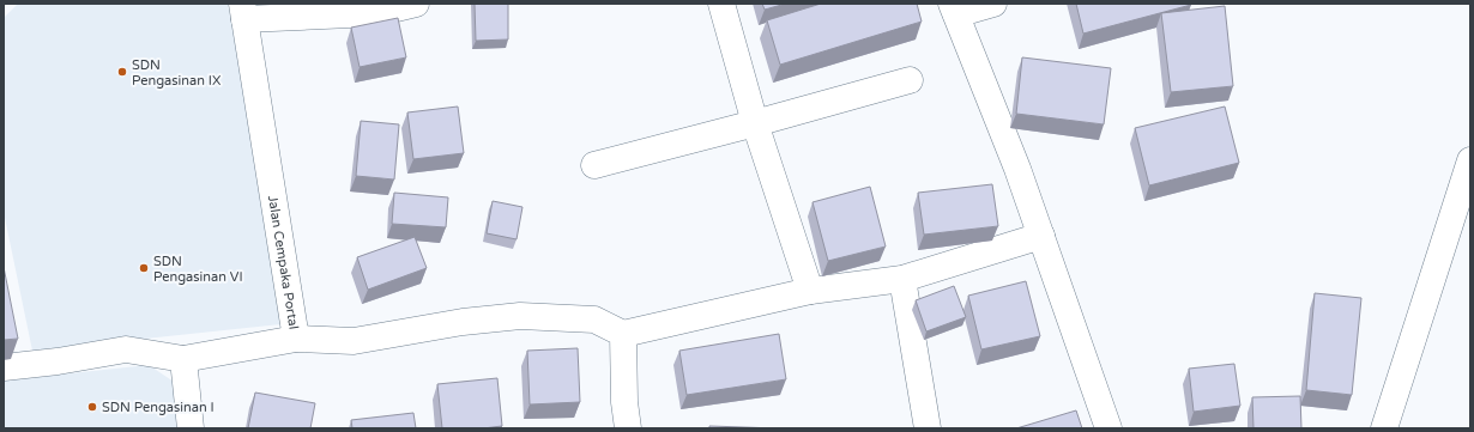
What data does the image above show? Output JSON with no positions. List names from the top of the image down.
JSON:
{
  "streets": {
    "street": ["Jalan Cempaka Portal"]
  },
  "places": ["SDN Pengasinan IX", "SDN Pengasinan VI", "SDN Pengasinan I"]
}
